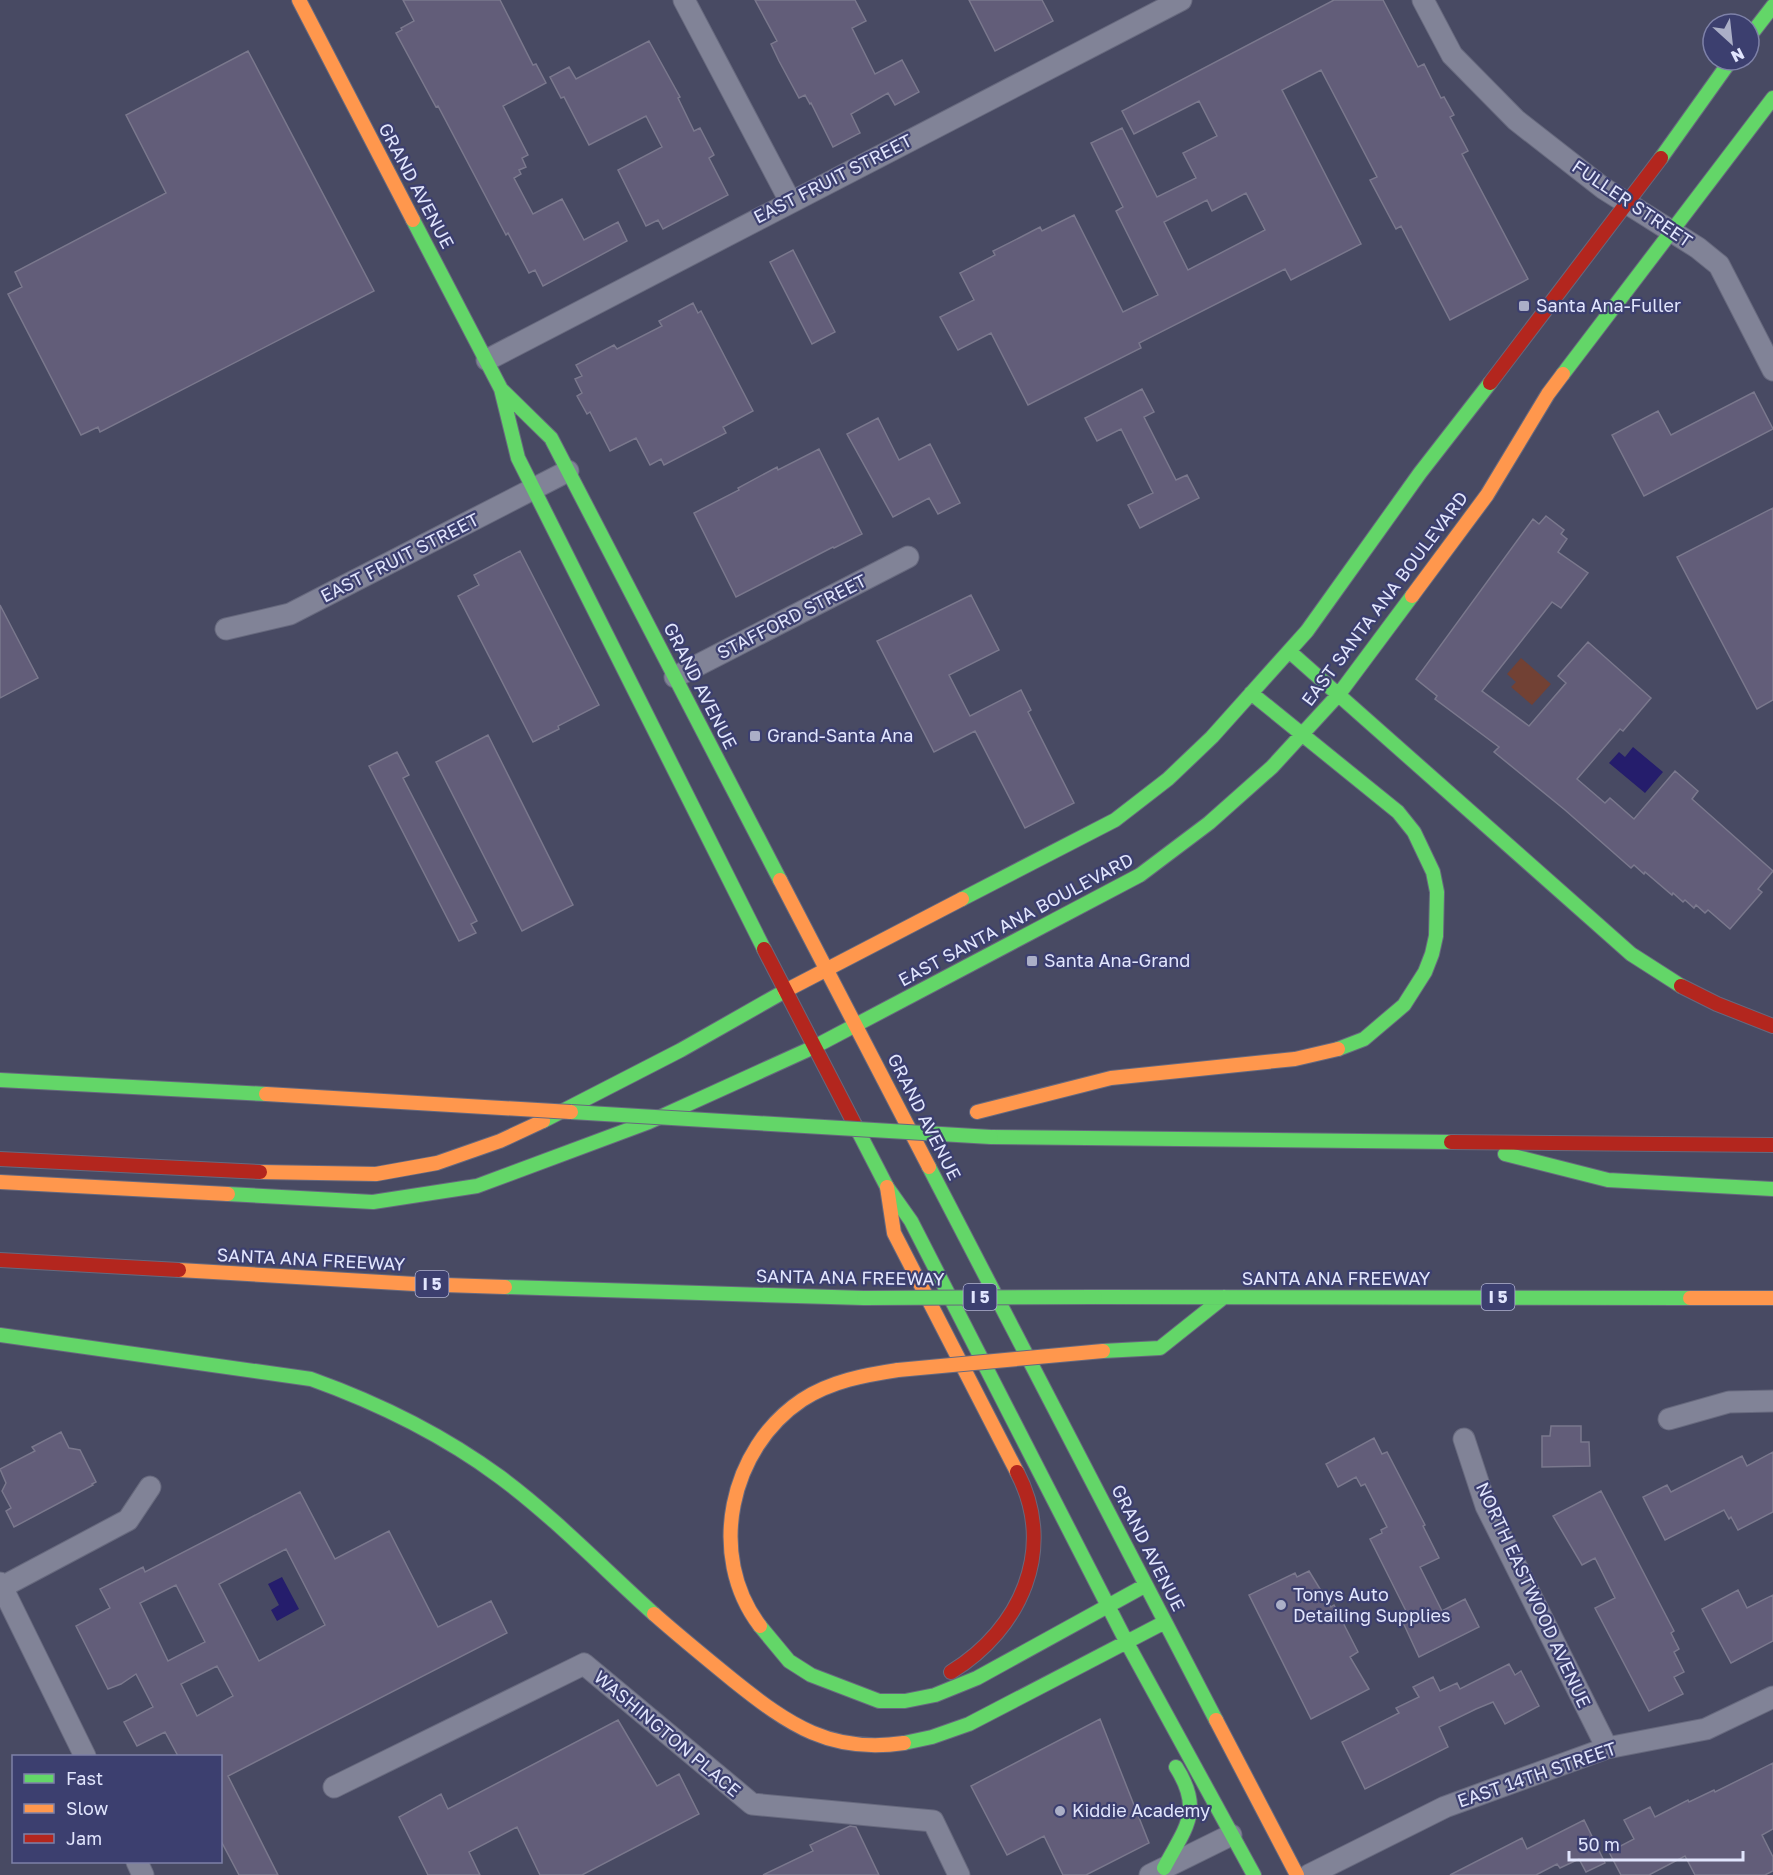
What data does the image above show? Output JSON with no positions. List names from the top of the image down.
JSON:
{
  "streets": {
    "main road": [
      "GRAND AVENUE",
      "EAST SANTA ANA BOULEVARD",
      "SANTA ANA FREEWAY",
      "I 5"
    ],
    "street": [
      "EAST FRUIT STREET",
      "FULLER STREET",
      "STAFFORD STREET",
      "NORTH EASTWOOD AVENUE",
      "WASHINGTON PLACE",
      "EAST 14TH STREET"
    ]
  },
  "crossings": [
    ["EAST FRUIT STREET", "GRAND AVENUE"],
    ["GRAND AVENUE", "EAST SANTA ANA BOULEVARD"],
    ["GRAND AVENUE", "STAFFORD STREET"],
    ["FULLER STREET", "EAST SANTA ANA BOULEVARD"],
    ["NORTH EASTWOOD AVENUE", "EAST 14TH STREET"]
  ],
  "places": {
    "transit": ["Santa Ana-Fuller", "Grand-Santa Ana", "Santa Ana-Grand"],
    "other": ["Tonys Auto Detailing Supplies", "Kiddie Academy"]
  },
  "legend": ["Fast", "Slow", "Jam"],
  "scale_bar": "50 m",
  "north": "bottom right"
}
